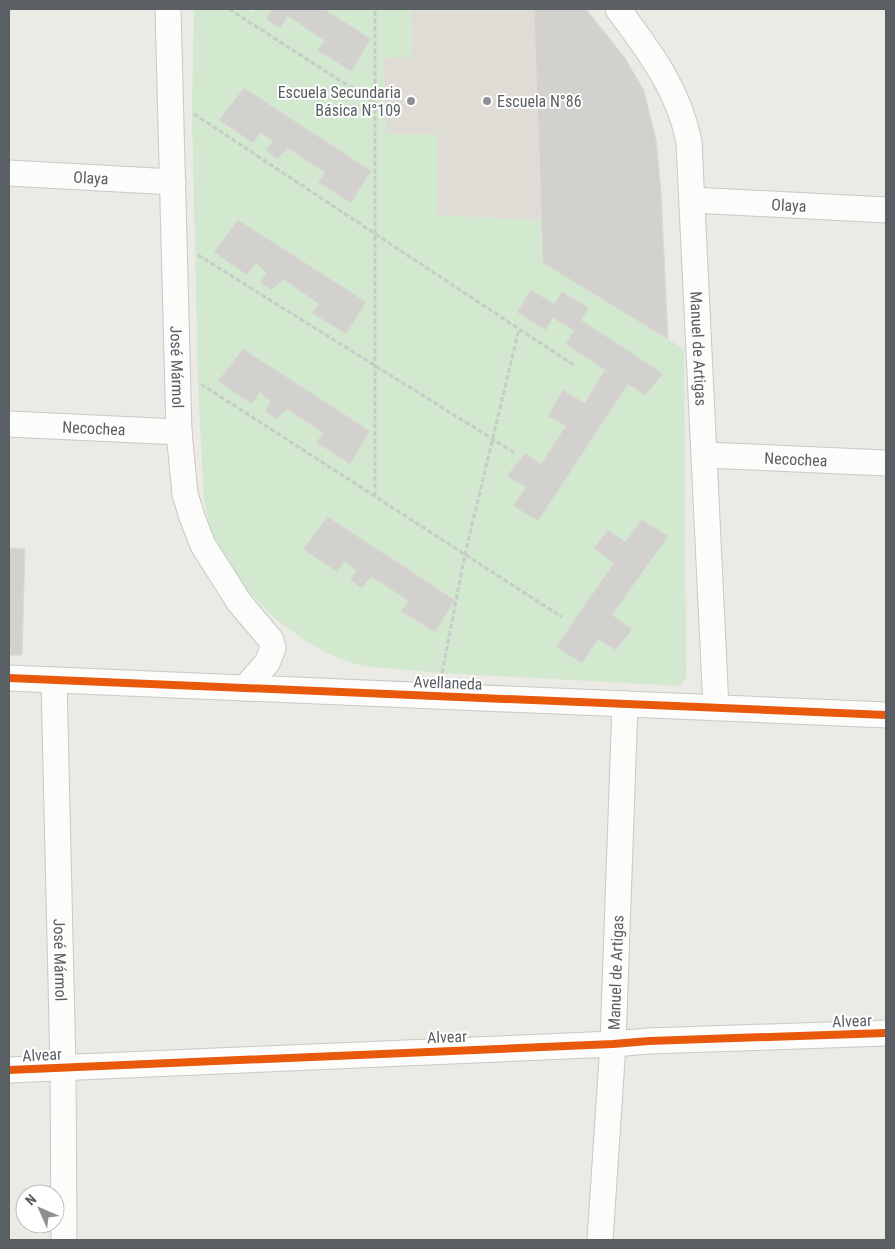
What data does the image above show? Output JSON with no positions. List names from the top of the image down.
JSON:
{
  "streets": {
    "street": [
      "Olaya",
      "Manuel de Artigas",
      "José Mármol",
      "Necochea",
      "Avellaneda",
      "Alvear"
    ]
  },
  "crossings": [
    ["Olaya", "Manuel de Artigas"],
    ["Olaya", "José Mármol"],
    ["Manuel de Artigas", "Necochea"],
    ["Manuel de Artigas", "Avellaneda"],
    ["Manuel de Artigas", "Alvear"],
    ["José Mármol", "Necochea"],
    ["José Mármol", "Avellaneda"],
    ["José Mármol", "Alvear"]
  ],
  "places": ["Escuela Secundaria Básica N°109", "Escuela N°86"],
  "north": "top left"
}
